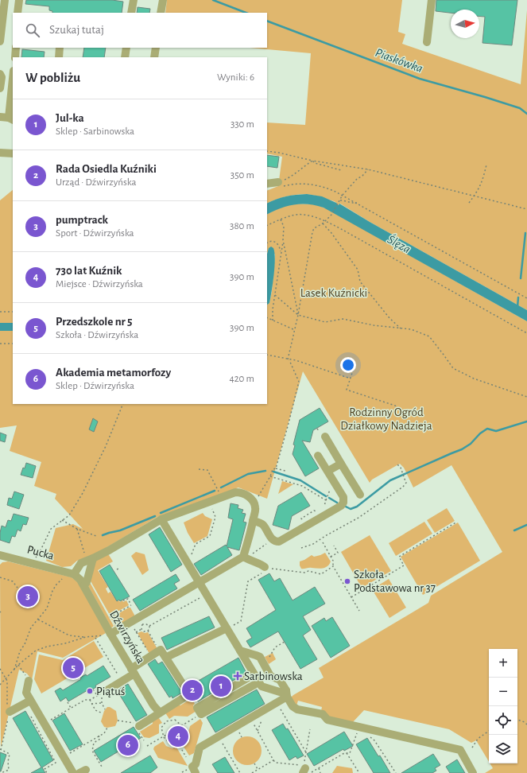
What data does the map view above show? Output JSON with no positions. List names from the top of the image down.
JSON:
{
  "streets": {
    "street": ["Pucka", "Dźwirzyńska"]
  },
  "crossings": [
    ["Pucka", "Dźwirzyńska"]
  ],
  "water": ["Piaskówka", "Ślęza"],
  "parks": ["Lasek Kuźnicki", "Rodzinny Ogród Działkowy Nadzieja"],
  "places": {
    "other": ["Szkoła Podstawowa nr 37", "Piątuś"],
    "health": ["Sarbinowska"]
  },
  "north": "right",
  "page": {
    "search": "Szukaj tutaj",
    "heading": ["W pobliżu", "Wyniki: 6"],
    "list": [
      {
        "mark": "1",
        "name": "Jul-ka",
        "note": "Sklep · Sarbinowska",
        "value": "330 m"
      },
      {
        "mark": "2",
        "name": "Rada Osiedla Kuźniki",
        "note": "Urząd · Dźwirzyńska",
        "value": "350 m"
      },
      {
        "mark": "3",
        "name": "pumptrack",
        "note": "Sport · Dźwirzyńska",
        "value": "380 m"
      },
      {
        "mark": "4",
        "name": "730 lat Kuźnik",
        "note": "Miejsce · Dźwirzyńska",
        "value": "390 m"
      },
      {
        "mark": "5",
        "name": "Przedszkole nr 5",
        "note": "Szkoła · Dźwirzyńska",
        "value": "390 m"
      },
      {
        "mark": "6",
        "name": "Akademia metamorfozy",
        "note": "Sklep · Dźwirzyńska",
        "value": "420 m"
      }
    ],
    "pins": [
      "3",
      "5",
      "1",
      "2",
      "4",
      "6"
    ],
    "map_buttons": ["+", "−"]
  }
}
